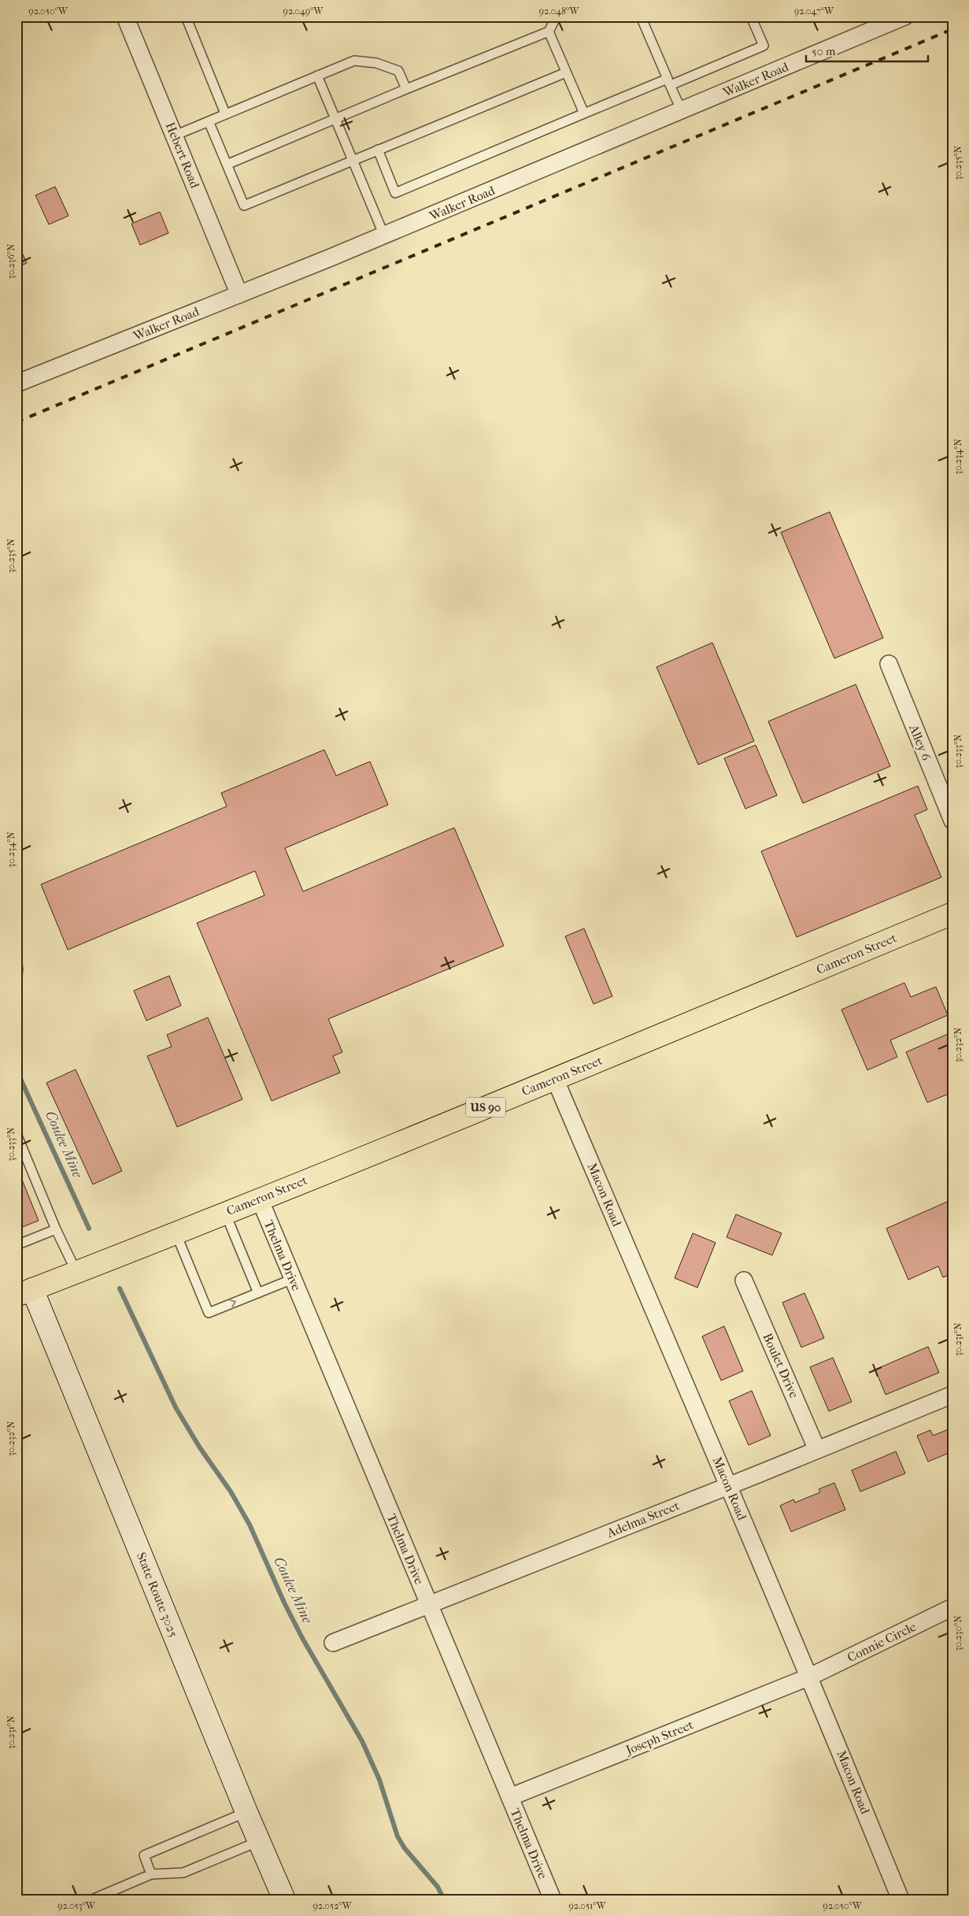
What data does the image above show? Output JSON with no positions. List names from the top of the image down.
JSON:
{
  "streets": {
    "main road": ["Cameron Street", "US 90", "State Route 3025"],
    "street": [
      "Walker Road",
      "Hebert Road",
      "Alley 6",
      "Macon Road",
      "Thelma Drive",
      "Boulet Drive",
      "Adelma Street",
      "Connie Circle",
      "Joseph Street"
    ]
  },
  "crossings": [
    ["Walker Road", "Hebert Road"],
    ["Cameron Street", "Macon Road"],
    ["Cameron Street", "Thelma Drive"],
    ["Cameron Street", "State Route 3025"],
    ["Macon Road", "Adelma Street"],
    ["Macon Road", "Connie Circle"],
    ["Macon Road", "Joseph Street"],
    ["Thelma Drive", "Adelma Street"],
    ["Thelma Drive", "Joseph Street"],
    ["Boulet Drive", "Adelma Street"],
    ["Connie Circle", "Joseph Street"]
  ],
  "water": ["Coulee Mine"],
  "scale_bar": "50 m",
  "coordinates": [
    "92.050°W",
    "92.049°W",
    "92.048°W",
    "92.047°W",
    "30.235°N",
    "30.236°N",
    "30.234°N",
    "30.233°N",
    "30.232°N",
    "30.231°N",
    "30.230°N",
    "92.053°W",
    "92.052°W",
    "92.051°W"
  ]
}
